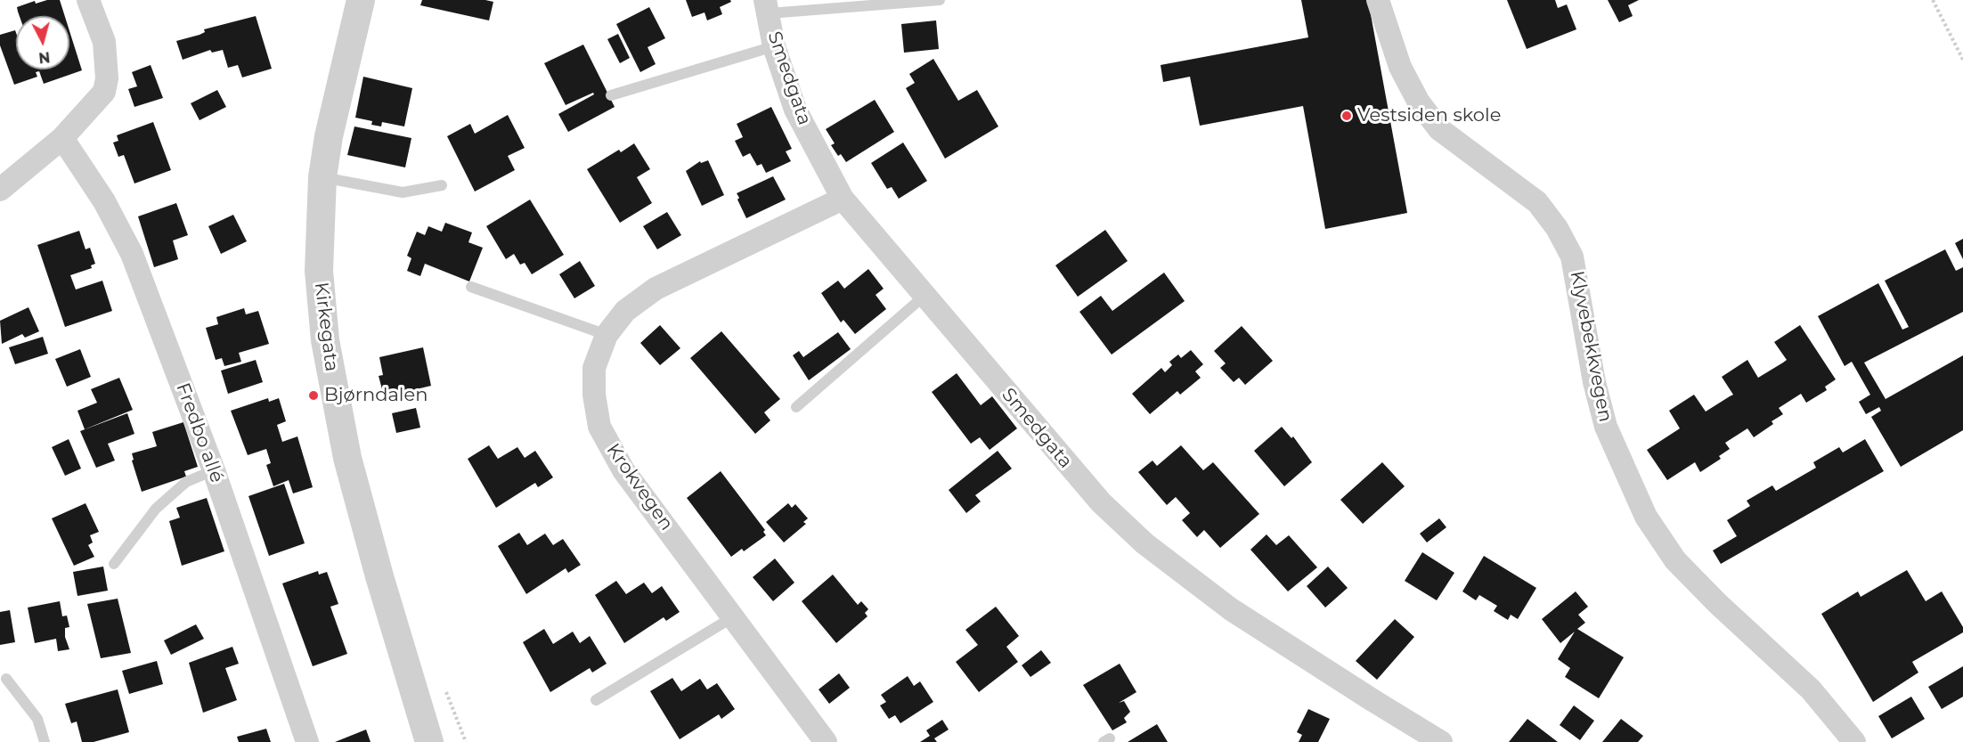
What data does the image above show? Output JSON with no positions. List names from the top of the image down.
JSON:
{
  "streets": {
    "street": [
      "Smedgata",
      "Kirkegata",
      "Klyvebekkvegen",
      "Fredbo allé",
      "Krokvegen"
    ]
  },
  "crossings": [
    ["Smedgata", "Krokvegen"]
  ],
  "places": ["Vestsiden skole", "Bjørndalen"],
  "north": "bottom"
}
